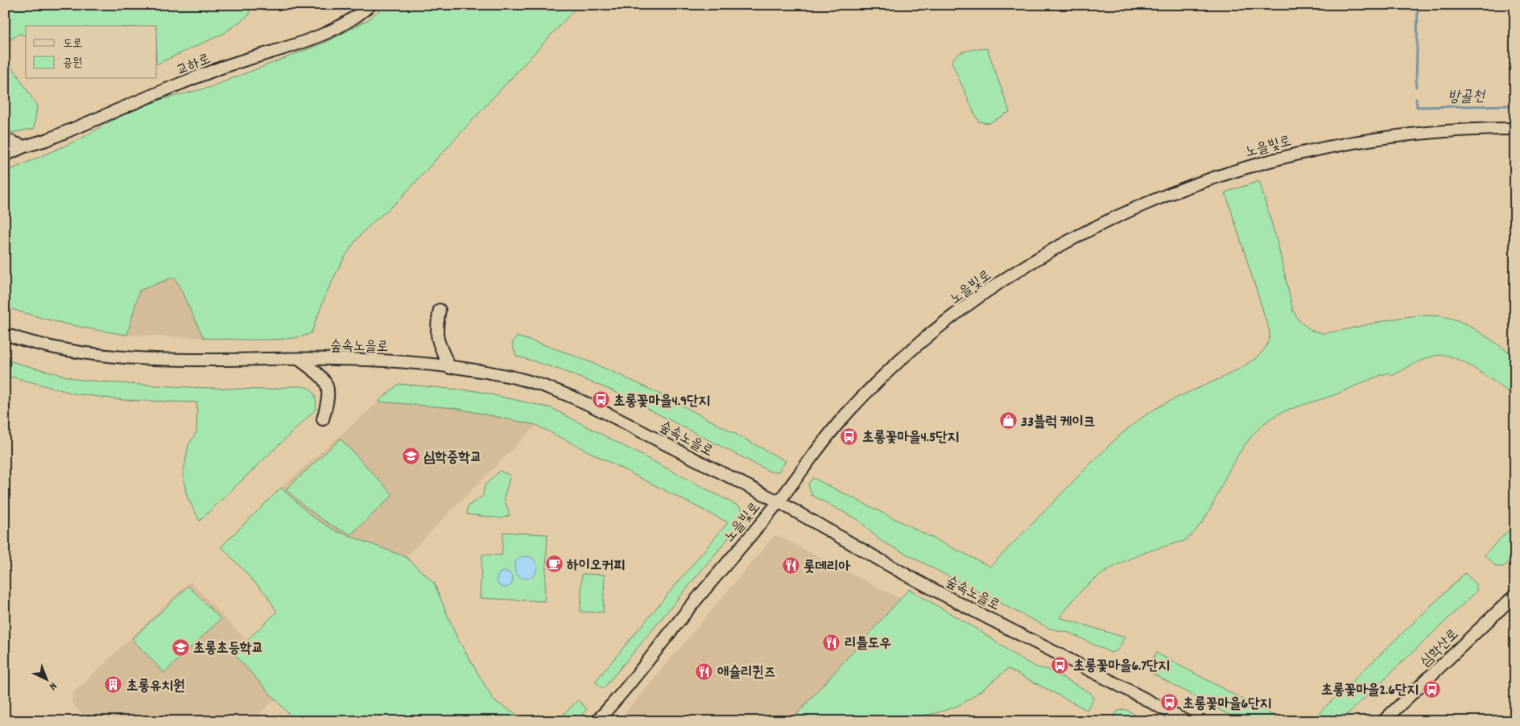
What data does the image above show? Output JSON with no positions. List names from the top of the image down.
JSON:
{
  "streets": {
    "street": [
      "교하로",
      "노을빛로",
      "숲속노을로",
      "심학산로"
    ]
  },
  "crossings": [
    ["노을빛로", "숲속노을로"]
  ],
  "water": ["방골천"],
  "places": {
    "bus stop": [
      "초롱꽃마을4.9단지",
      "초롱꽃마을4.5단지",
      "초롱꽃마을6.7단지",
      "초롱꽃마을2.6단지",
      "초롱꽃마을6단지"
    ],
    "shop": ["33블럭 케이크"],
    "school or university": ["심학중학교", "초롱초등학교"],
    "cafe": ["하이오커피"],
    "restaurant": ["롯데리아", "리틀도우", "애슐리퀸즈"],
    "building": ["초롱유치원"]
  },
  "legend": ["도로", "공원"],
  "north": "bottom right"
}
